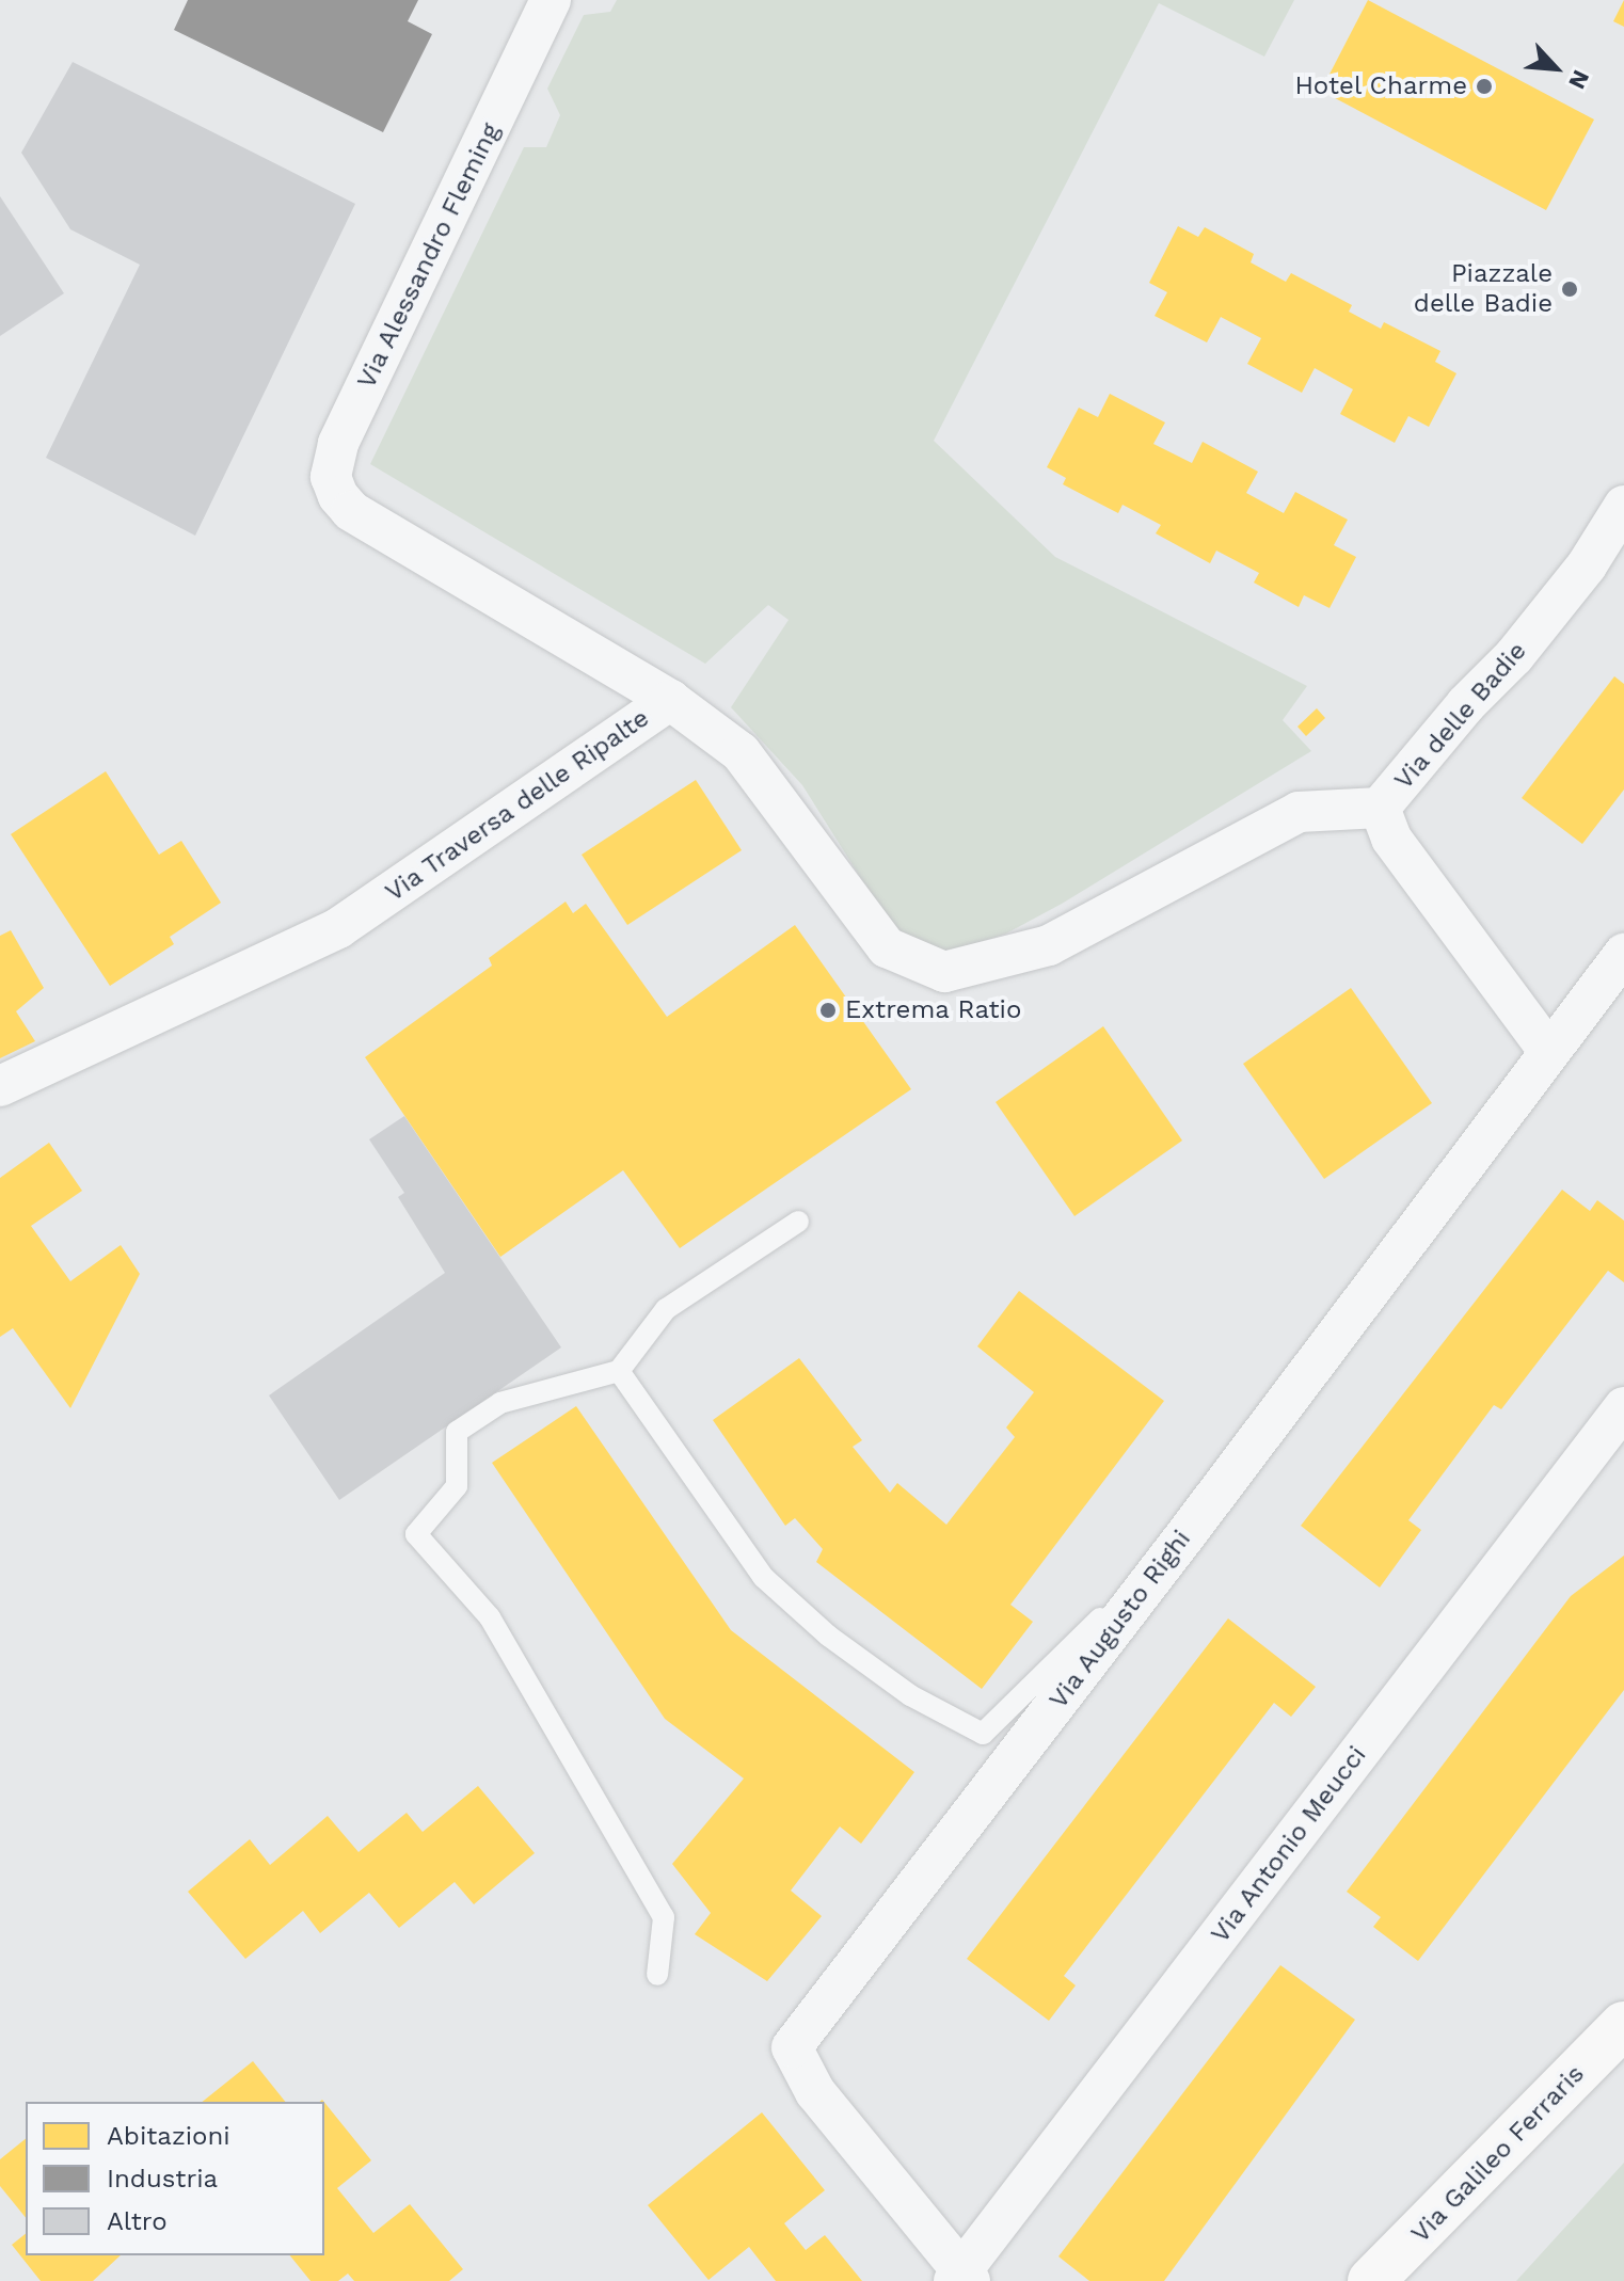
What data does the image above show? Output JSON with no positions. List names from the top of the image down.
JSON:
{
  "streets": {
    "street": [
      "Via Alessandro Fleming",
      "Via delle Badie",
      "Via Traversa delle Ripalte",
      "Via Augusto Righi",
      "Via Antonio Meucci",
      "Via Galileo Ferraris"
    ]
  },
  "crossings": [
    ["Via Alessandro Fleming", "Via Traversa delle Ripalte"],
    ["Via delle Badie", "Via Traversa delle Ripalte"],
    ["Via delle Badie", "Via Augusto Righi"],
    ["Via Augusto Righi", "Via Antonio Meucci"]
  ],
  "places": ["Hotel Charme", "Piazzale delle Badie", "Extrema Ratio"],
  "legend": ["Abitazioni", "Industria", "Altro"],
  "north": "bottom right"
}
